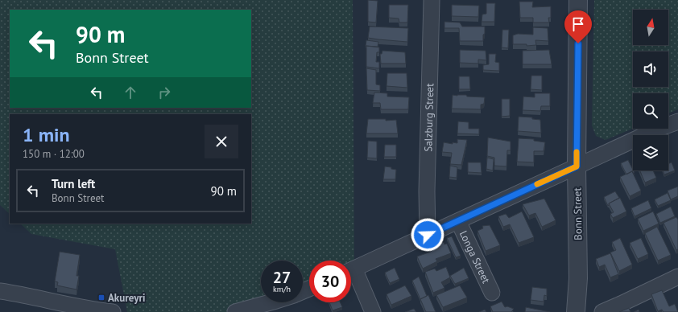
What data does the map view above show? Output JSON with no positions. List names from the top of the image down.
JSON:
{
  "streets": {
    "street": ["Salzburg Street", "Bonn Street", "Longa Street"]
  },
  "places": {
    "transit": ["Akureyri"]
  },
  "north": "top",
  "page": {
    "turn": ["90 m", "Bonn Street"],
    "heading": ["1 min", "150 m · 12:00"],
    "list": [
      {
        "name": "Turn left",
        "note": "Bonn Street",
        "value": "90 m"
      }
    ],
    "speed": "27 km/h",
    "limit": "30"
  }
}
